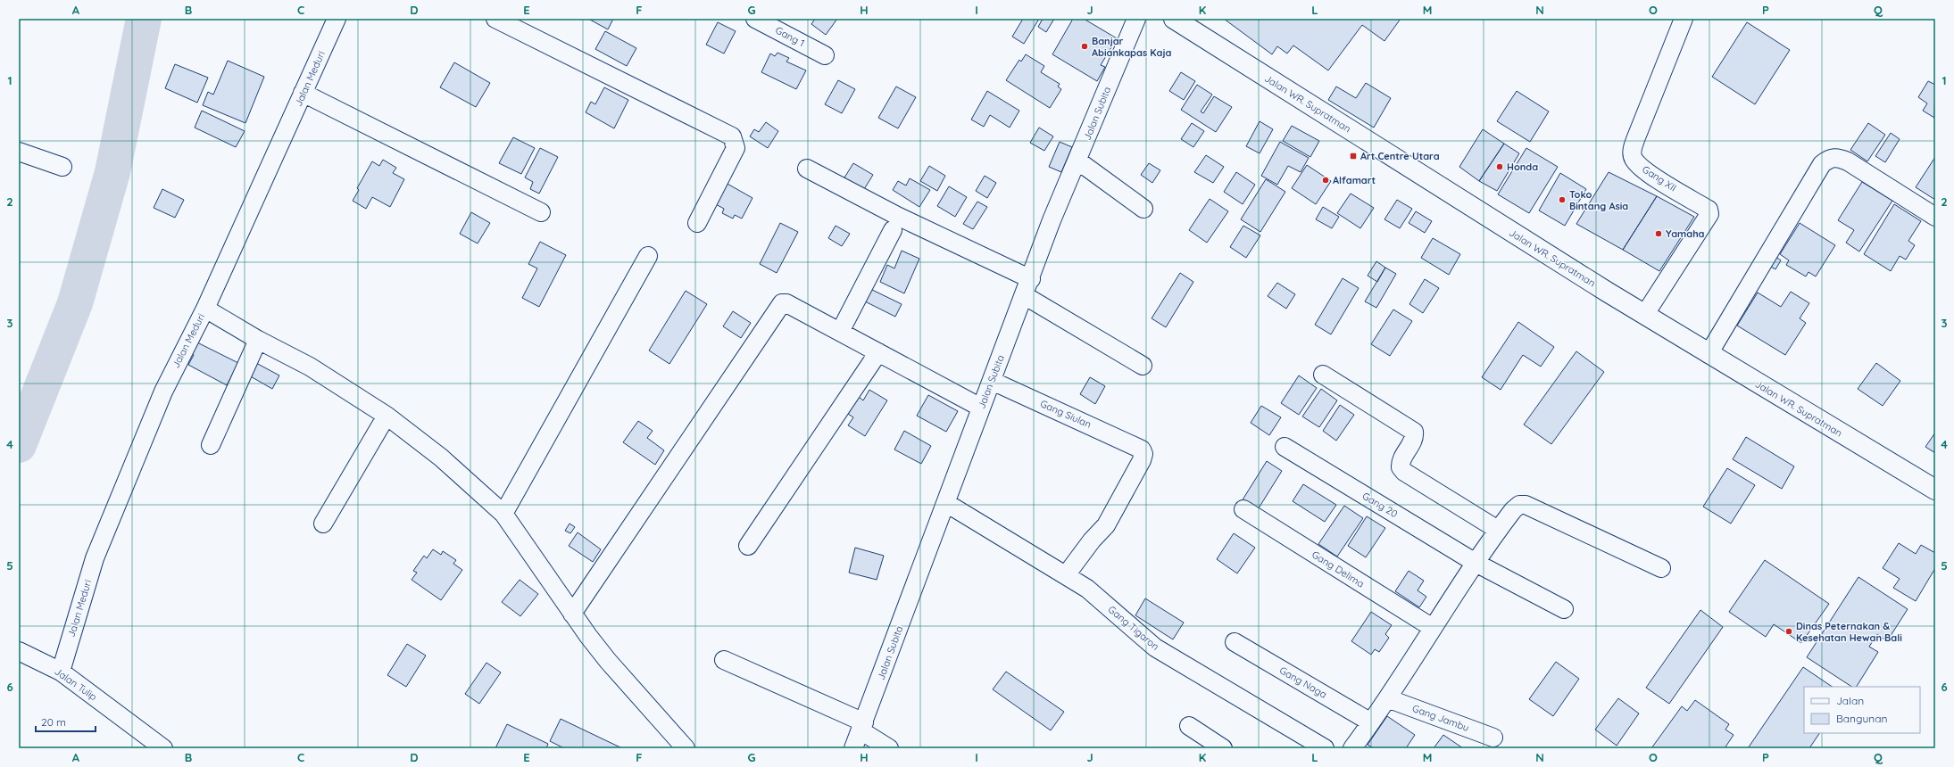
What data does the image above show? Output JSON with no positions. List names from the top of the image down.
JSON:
{
  "streets": {
    "main road": ["Jalan WR. Supratman"],
    "street": [
      "Gang 1",
      "Jalan Meduri",
      "Jalan Subita",
      "Gang XII",
      "Gang Siulan",
      "Gang 20",
      "Gang Delima",
      "Gang Tigaron",
      "Gang Naga",
      "Jalan Tulip",
      "Gang Jambu"
    ]
  },
  "crossings": [
    ["Jalan Meduri", "Jalan Tulip"],
    ["Jalan WR. Supratman", "Gang XII"],
    ["Jalan Subita", "Gang Siulan"],
    ["Jalan Subita", "Gang Tigaron"],
    ["Gang Siulan", "Gang Tigaron"]
  ],
  "places": {
    "other": [
      "Banjar Abiankapas Kaja",
      "Honda",
      "Alfamart",
      "Toko Bintang Asia",
      "Yamaha",
      "Dinas Peternakan & Kesehatan Hewan Bali"
    ],
    "transit": ["Art Centre Utara"]
  },
  "legend": ["Jalan", "Bangunan"],
  "scale_bar": "20 m",
  "grid": {
    "columns": [
      "A",
      "B",
      "C",
      "D",
      "E",
      "F",
      "G",
      "H",
      "I",
      "J",
      "K",
      "L",
      "M",
      "N",
      "O",
      "P",
      "Q"
    ],
    "rows": [
      "1",
      "2",
      "3",
      "4",
      "5",
      "6"
    ]
  }
}
